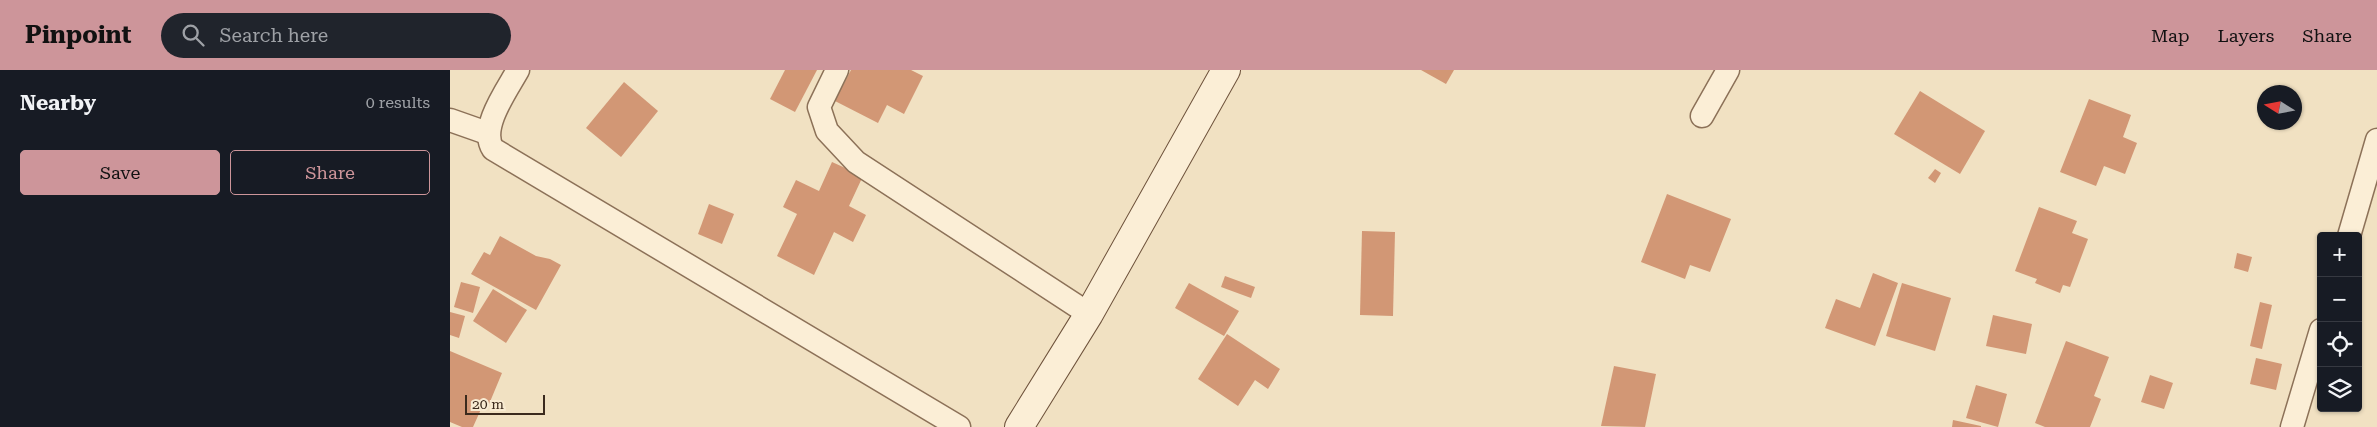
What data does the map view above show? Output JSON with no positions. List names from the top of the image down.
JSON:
{
  "scale_bar": "20 m",
  "north": "left",
  "page": {
    "header": "Pinpoint",
    "search": "Search here",
    "nav": ["Map", "Layers", "Share"],
    "heading": ["Nearby", "0 results"],
    "buttons": ["Save", "Share"],
    "map_buttons": ["+", "−"],
    "scale": "20 m"
  }
}
